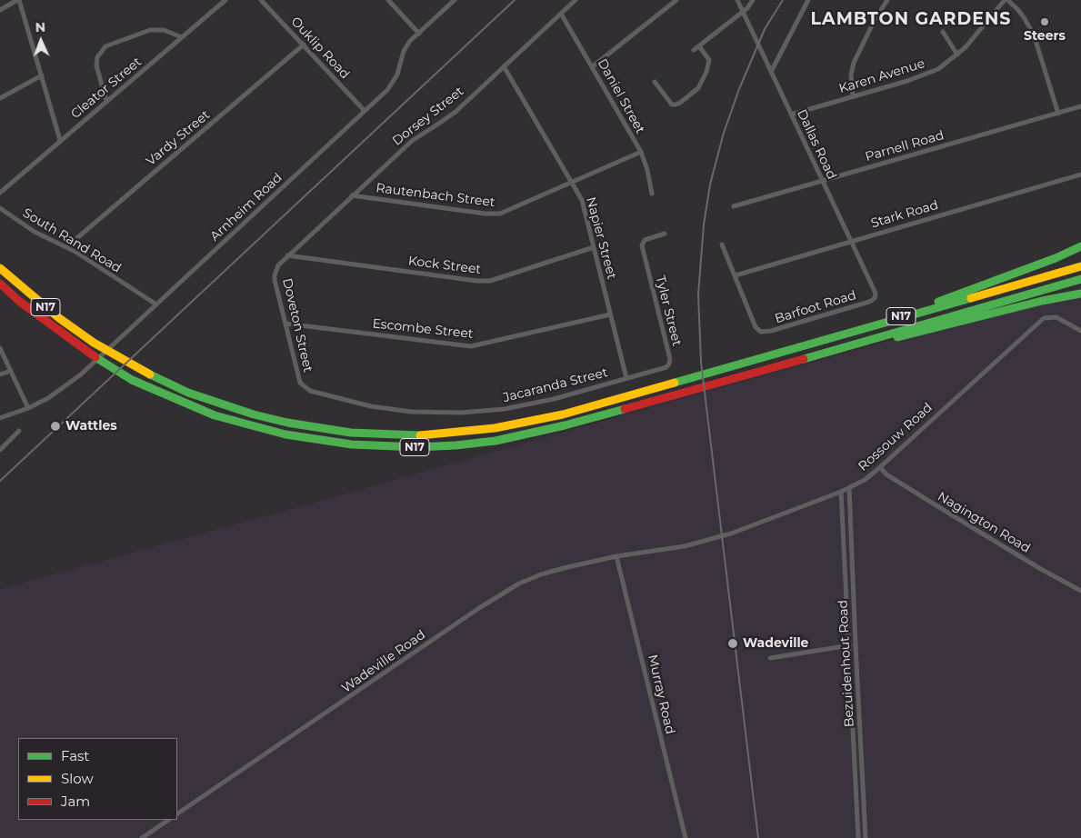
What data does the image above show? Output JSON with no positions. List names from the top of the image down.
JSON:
{
  "streets": {
    "highway": ["N17"],
    "street": [
      "Ouklip Road",
      "Karen Avenue",
      "Cleator Street",
      "Daniel Street",
      "Dorsey Street",
      "Vardy Street",
      "Dallas Road",
      "Parnell Road",
      "Rautenbach Street",
      "Arnheim Road",
      "Stark Road",
      "Napier Street",
      "South Rand Road",
      "Kock Street",
      "Barfoot Road",
      "Tyler Street",
      "Doveton Street",
      "Escombe Street",
      "Jacaranda Street",
      "Rossouw Road",
      "Nagington Road",
      "Wadeville Road",
      "Bezuidenhout Road",
      "Murray Road"
    ]
  },
  "crossings": [
    ["Ouklip Road", "Vardy Street"],
    ["Ouklip Road", "Arnheim Road"],
    ["Karen Avenue", "Dallas Road"],
    ["Daniel Street", "Dorsey Street"],
    ["Daniel Street", "Rautenbach Street"],
    ["Dorsey Street", "Rautenbach Street"],
    ["Dorsey Street", "Napier Street"],
    ["Dorsey Street", "Kock Street"],
    ["Dorsey Street", "Doveton Street"],
    ["Vardy Street", "South Rand Road"],
    ["Dallas Road", "Parnell Road"],
    ["Dallas Road", "Stark Road"],
    ["Dallas Road", "Barfoot Road"],
    ["Rautenbach Street", "Napier Street"],
    ["Arnheim Road", "South Rand Road"],
    ["Stark Road", "Barfoot Road"],
    ["Napier Street", "Kock Street"],
    ["Napier Street", "Tyler Street"],
    ["Napier Street", "Escombe Street"],
    ["Napier Street", "Jacaranda Street"],
    ["Tyler Street", "Jacaranda Street"],
    ["Doveton Street", "Escombe Street"],
    ["Doveton Street", "Jacaranda Street"],
    ["Rossouw Road", "Nagington Road"],
    ["Rossouw Road", "Wadeville Road"],
    ["Rossouw Road", "Bezuidenhout Road"],
    ["Rossouw Road", "Murray Road"],
    ["Wadeville Road", "Murray Road"]
  ],
  "districts": ["LAMBTON GARDENS"],
  "places": ["Steers", "Wattles", "Wadeville"],
  "legend": ["Fast", "Slow", "Jam"],
  "north": "top"
}
